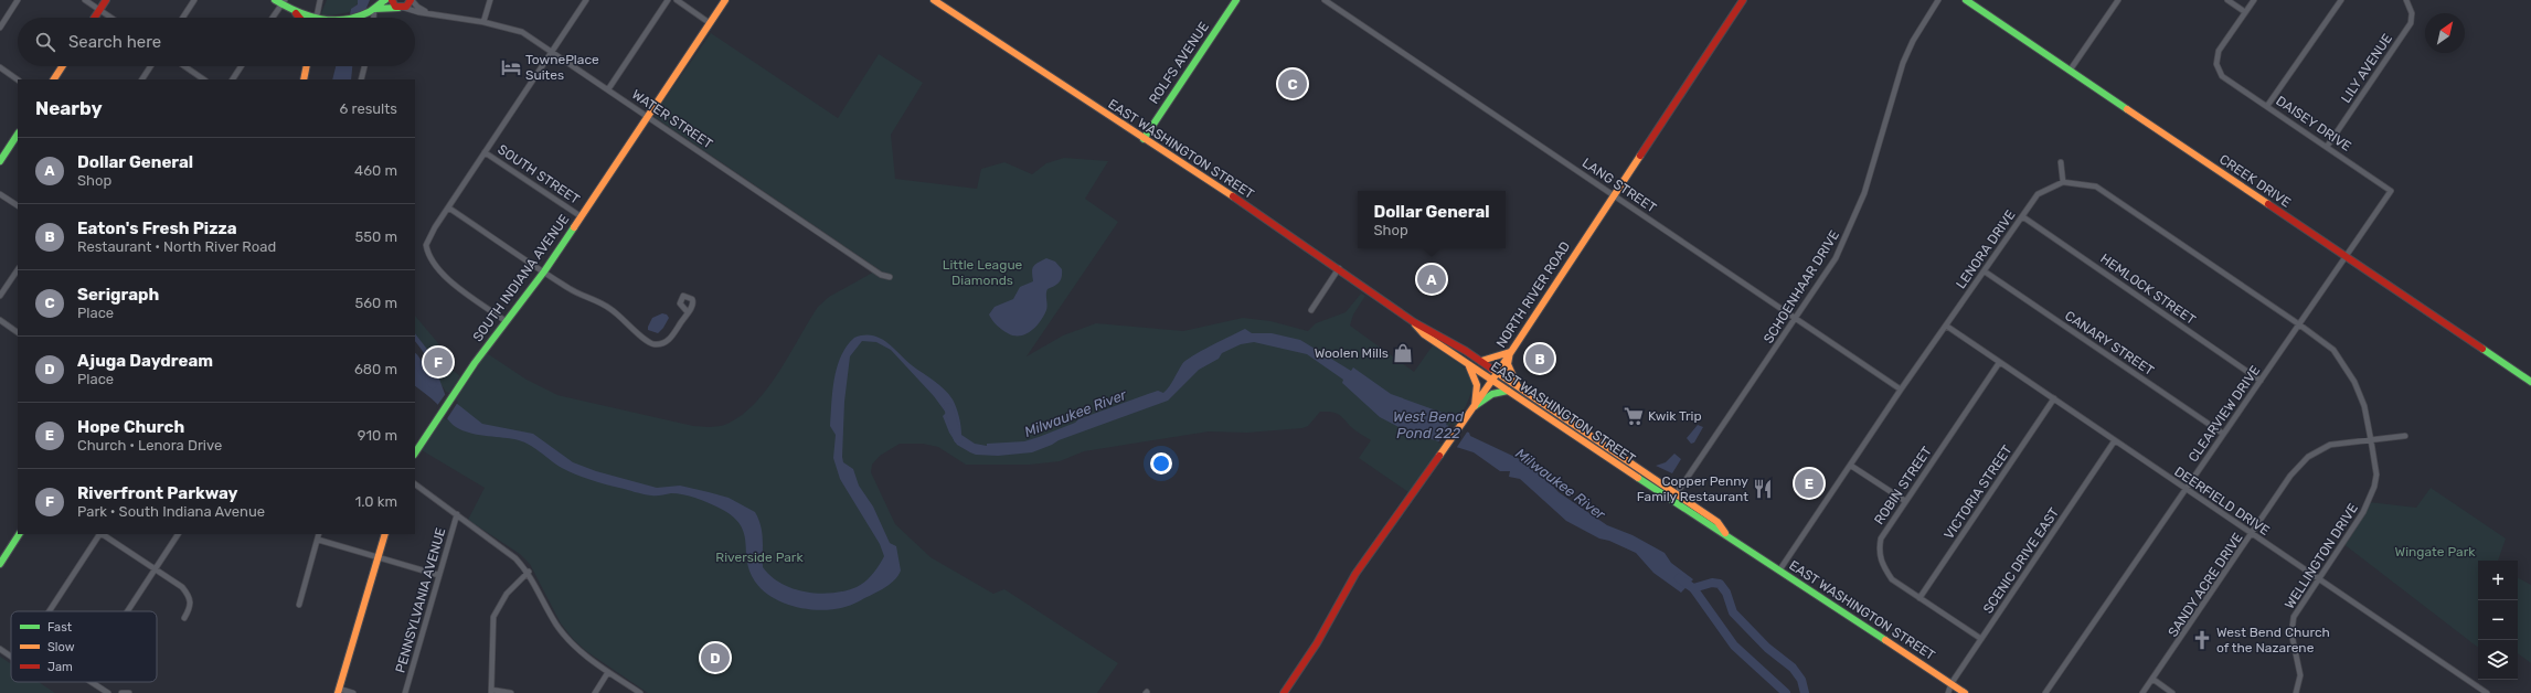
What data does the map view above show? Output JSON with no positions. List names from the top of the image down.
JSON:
{
  "streets": {
    "street": [
      "ROLFS AVENUE",
      "LILY AVENUE",
      "WATER STREET",
      "DAISEY DRIVE",
      "EAST WASHINGTON STREET",
      "SOUTH STREET",
      "CREEK DRIVE",
      "LANG STREET",
      "LENORA DRIVE",
      "SOUTH INDIANA AVENUE",
      "SCHOENHAAR DRIVE",
      "HEMLOCK STREET",
      "NORTH RIVER ROAD",
      "CANARY STREET",
      "CLEARVIEW DRIVE",
      "ROBIN STREET",
      "VICTORIA STREET",
      "DEERFIELD DRIVE",
      "WELLINGTON DRIVE",
      "SCENIC DRIVE EAST",
      "SANDY ACRE DRIVE",
      "PENNSYLVANIA AVENUE"
    ]
  },
  "crossings": [
    ["ROLFS AVENUE", "EAST WASHINGTON STREET"],
    ["LILY AVENUE", "DAISEY DRIVE"],
    ["WATER STREET", "SOUTH INDIANA AVENUE"],
    ["DAISEY DRIVE", "CLEARVIEW DRIVE"],
    ["EAST WASHINGTON STREET", "LENORA DRIVE"],
    ["EAST WASHINGTON STREET", "SCHOENHAAR DRIVE"],
    ["EAST WASHINGTON STREET", "NORTH RIVER ROAD"],
    ["EAST WASHINGTON STREET", "SCENIC DRIVE EAST"],
    ["SOUTH STREET", "SOUTH INDIANA AVENUE"],
    ["CREEK DRIVE", "CLEARVIEW DRIVE"],
    ["LANG STREET", "LENORA DRIVE"],
    ["LANG STREET", "SCHOENHAAR DRIVE"],
    ["LANG STREET", "NORTH RIVER ROAD"],
    ["LENORA DRIVE", "HEMLOCK STREET"],
    ["LENORA DRIVE", "CANARY STREET"],
    ["LENORA DRIVE", "DEERFIELD DRIVE"],
    ["HEMLOCK STREET", "CLEARVIEW DRIVE"],
    ["CANARY STREET", "CLEARVIEW DRIVE"],
    ["CLEARVIEW DRIVE", "DEERFIELD DRIVE"],
    ["CLEARVIEW DRIVE", "WELLINGTON DRIVE"],
    ["ROBIN STREET", "VICTORIA STREET"],
    ["ROBIN STREET", "DEERFIELD DRIVE"],
    ["ROBIN STREET", "SCENIC DRIVE EAST"],
    ["VICTORIA STREET", "DEERFIELD DRIVE"],
    ["DEERFIELD DRIVE", "WELLINGTON DRIVE"],
    ["DEERFIELD DRIVE", "SCENIC DRIVE EAST"],
    ["DEERFIELD DRIVE", "SANDY ACRE DRIVE"],
    ["WELLINGTON DRIVE", "SANDY ACRE DRIVE"]
  ],
  "water": ["Milwaukee River", "West Bend Pond 222"],
  "parks": ["Little League Diamonds", "Wingate Park", "Riverside Park"],
  "places": {
    "hotel": ["TownePlace Suites"],
    "shop": ["Woolen Mills"],
    "supermarket": ["Kwik Trip"],
    "restaurant": ["Copper Penny Family Restaurant"],
    "church": ["West Bend Church of the Nazarene"]
  },
  "legend": ["Fast", "Slow", "Jam"],
  "north": "top right",
  "page": {
    "search": "Search here",
    "pins": [
      "C",
      "A",
      "B",
      "F",
      "E",
      "D"
    ],
    "heading": ["Nearby", "6 results"],
    "list": [
      {
        "mark": "A",
        "name": "Dollar General",
        "note": "Shop",
        "value": "460 m"
      },
      {
        "mark": "B",
        "name": "Eaton's Fresh Pizza",
        "note": "Restaurant · North River Road",
        "value": "550 m"
      },
      {
        "mark": "C",
        "name": "Serigraph",
        "note": "Place",
        "value": "560 m"
      },
      {
        "mark": "D",
        "name": "Ajuga Daydream",
        "note": "Place",
        "value": "680 m"
      },
      {
        "mark": "E",
        "name": "Hope Church",
        "note": "Church · Lenora Drive",
        "value": "910 m"
      },
      {
        "mark": "F",
        "name": "Riverfront Parkway",
        "note": "Park · South Indiana Avenue",
        "value": "1.0 km"
      }
    ],
    "popup": ["Dollar General", "Shop"],
    "map_buttons": ["+", "−"]
  }
}
